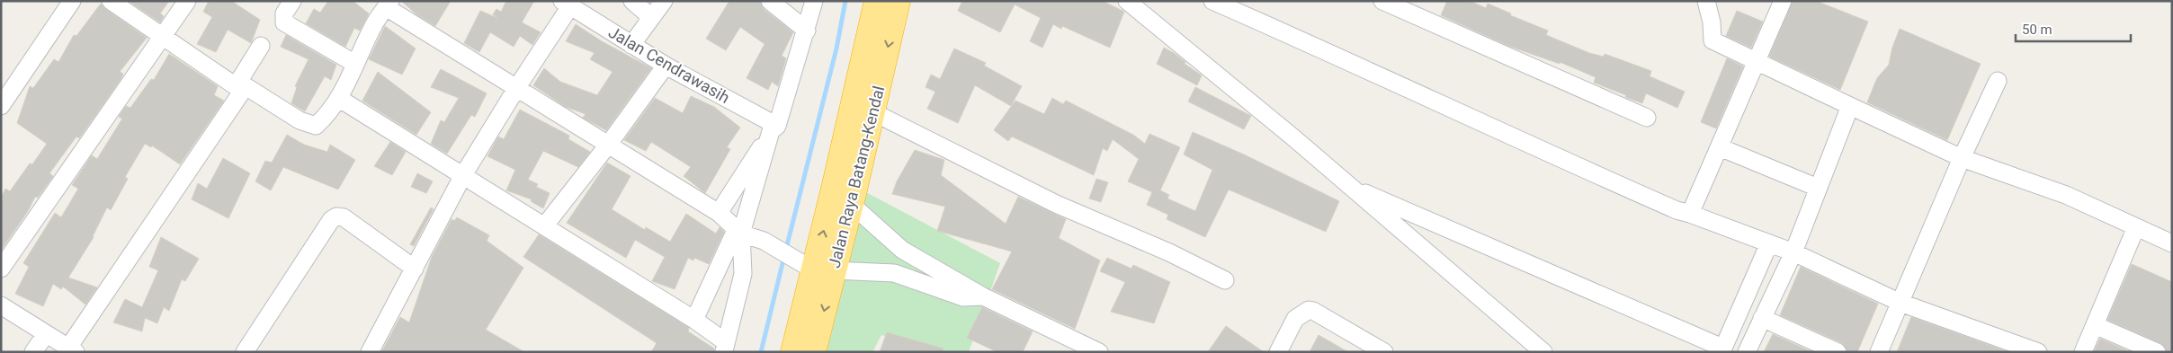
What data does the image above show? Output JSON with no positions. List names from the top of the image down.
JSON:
{
  "streets": {
    "highway": ["Jalan Raya Batang-Kendal"],
    "street": ["Jalan Cendrawasih"]
  },
  "scale_bar": "50 m"
}
